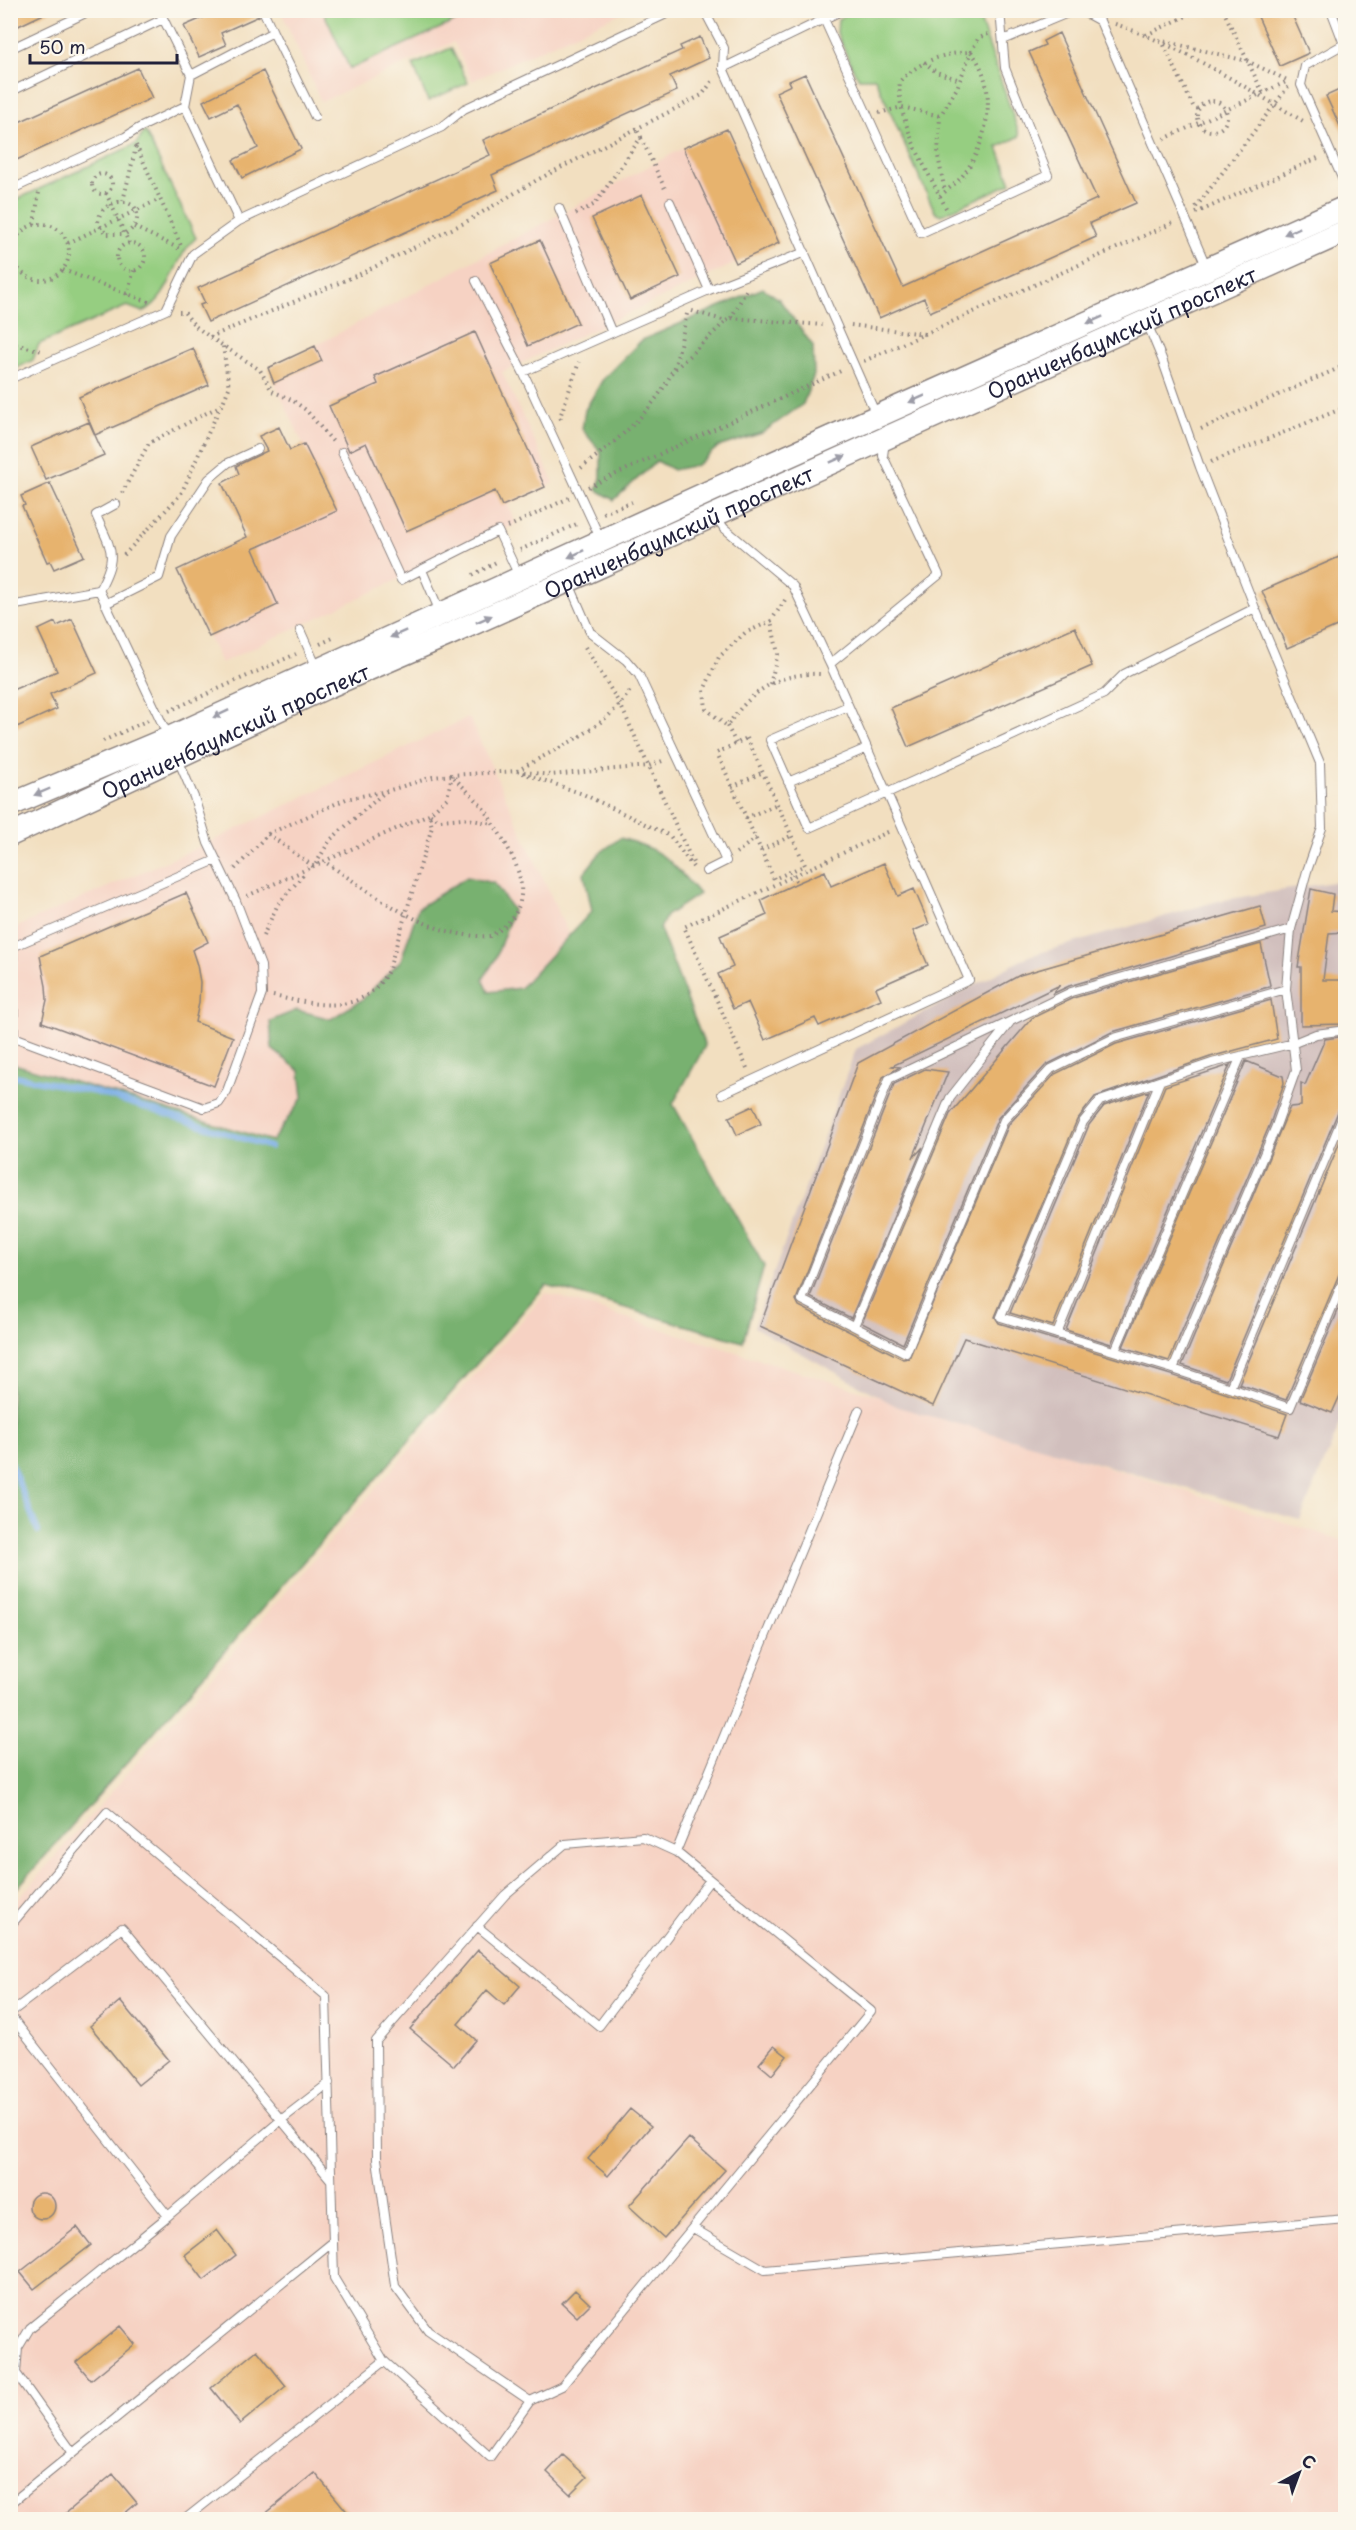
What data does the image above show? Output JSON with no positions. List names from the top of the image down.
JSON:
{
  "streets": {
    "main road": ["Ораниенбаумский проспект"]
  },
  "scale_bar": "50 m",
  "north": "top right"
}
